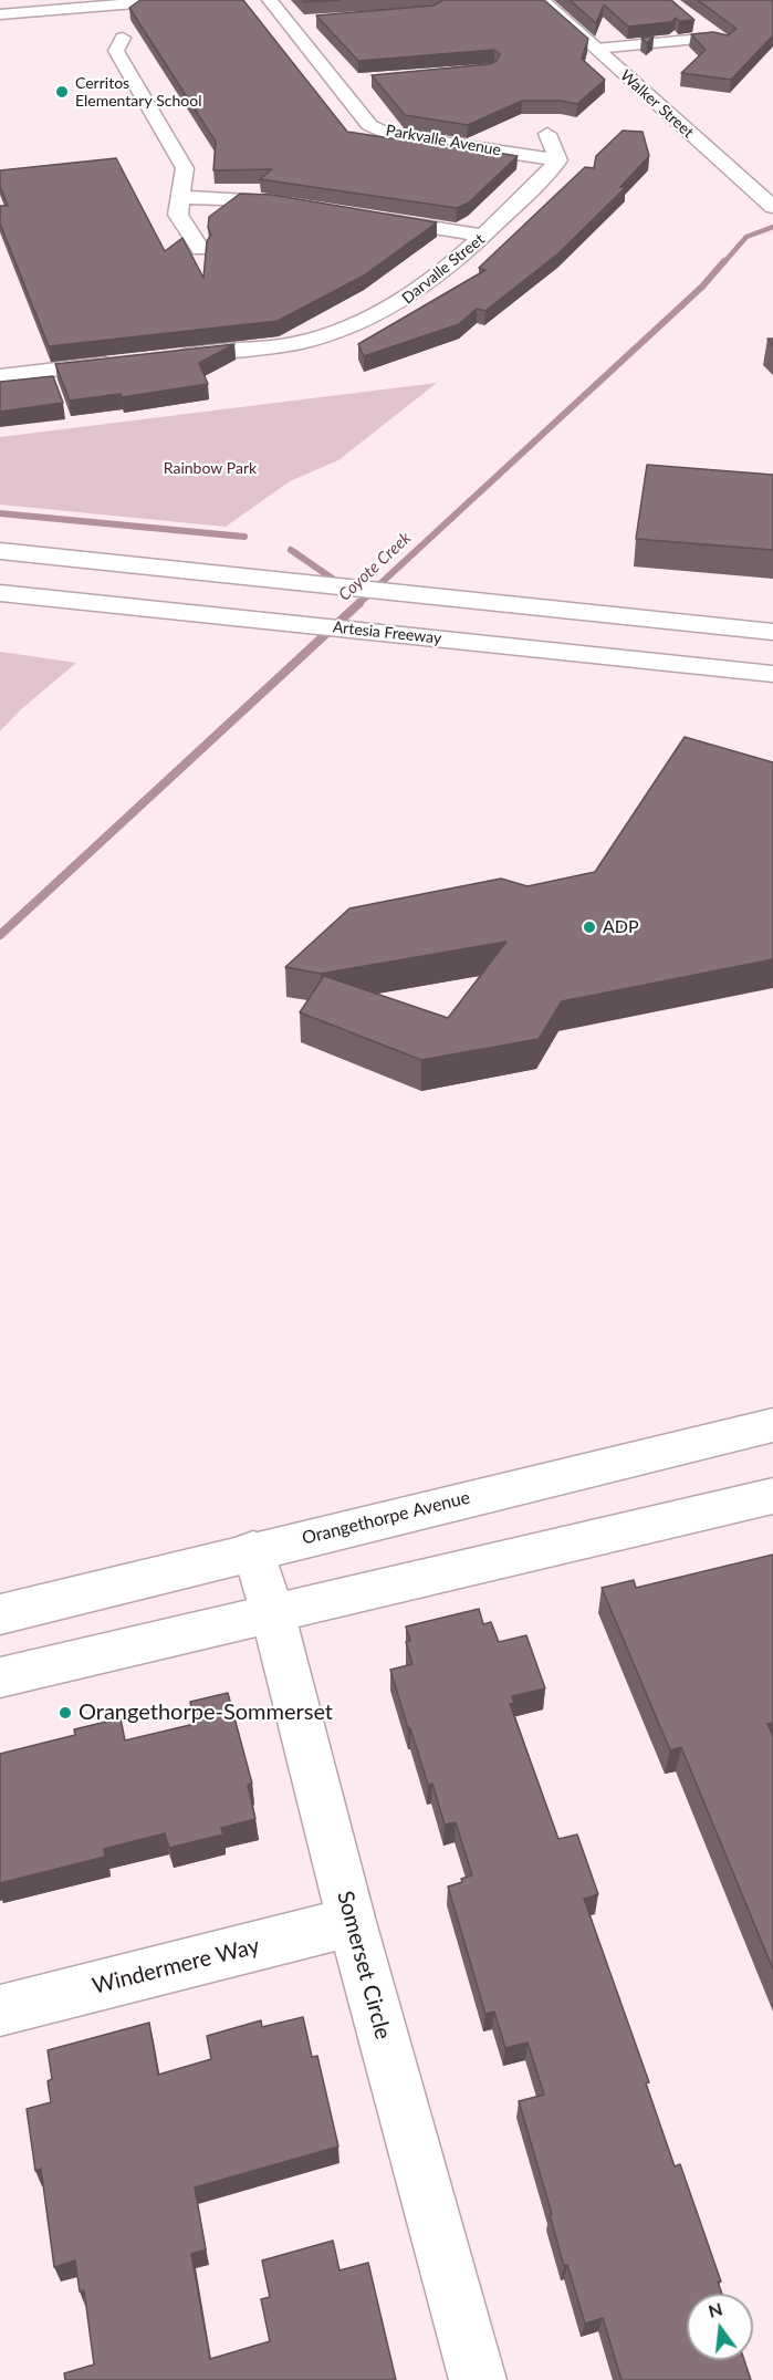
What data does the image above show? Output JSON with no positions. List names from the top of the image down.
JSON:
{
  "streets": {
    "main road": [
      "Walker Street",
      "Parkvalle Avenue",
      "Darvalle Street",
      "Artesia Freeway",
      "Orangethorpe Avenue",
      "Somerset Circle",
      "Windermere Way"
    ]
  },
  "crossings": [
    ["Parkvalle Avenue", "Darvalle Street"],
    ["Orangethorpe Avenue", "Somerset Circle"],
    ["Somerset Circle", "Windermere Way"]
  ],
  "water": ["Coyote Creek"],
  "parks": ["Rainbow Park"],
  "places": ["Cerritos Elementary School", "ADP", "Orangethorpe-Sommerset"],
  "north": "top"
}
